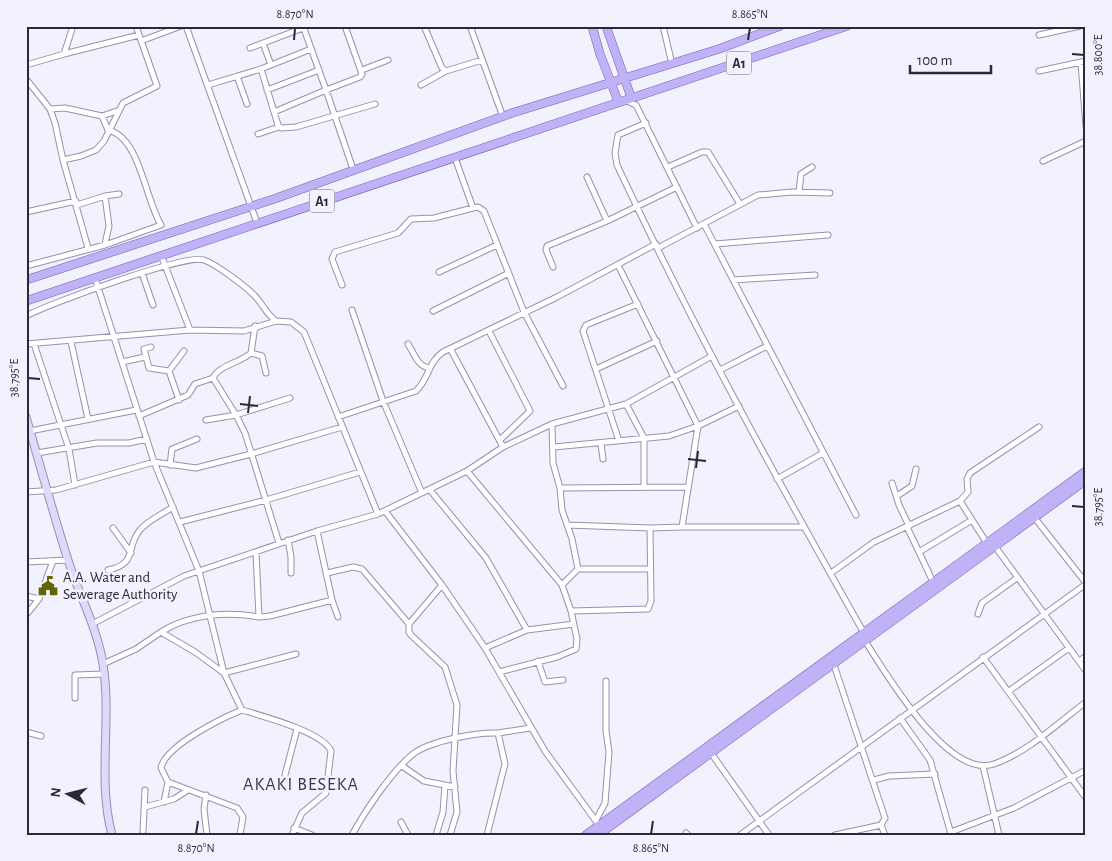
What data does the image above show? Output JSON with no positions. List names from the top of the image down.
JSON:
{
  "streets": {
    "main road": ["A1"]
  },
  "districts": ["AKAKI BESEKA"],
  "places": {
    "public building": ["A.A. Water and Sewerage Authority"]
  },
  "scale_bar": "100 m",
  "north": "left",
  "coordinates": [
    "8.870°N",
    "8.865°N",
    "38.800°E",
    "38.795°E"
  ]
}
